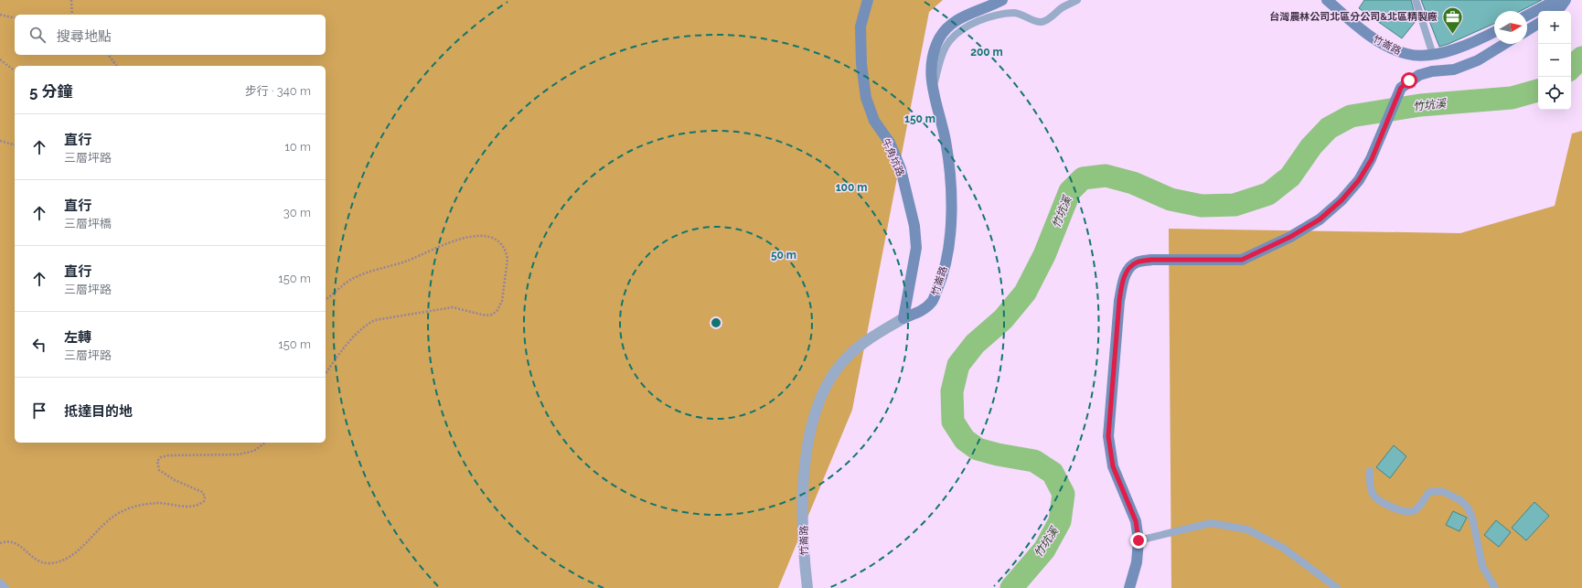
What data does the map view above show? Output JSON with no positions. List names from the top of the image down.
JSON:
{
  "streets": {
    "street": ["竹崙路", "牛角坑路"]
  },
  "crossings": [
    ["竹崙路", "牛角坑路"]
  ],
  "water": ["竹坑溪"],
  "places": {
    "office": ["台灣農林公司北區分公司&北區精製廠"]
  },
  "north": "right",
  "page": {
    "map_buttons": ["+", "−"],
    "search": "搜尋地點",
    "heading": ["5 分鐘", "步行 · 340 m"],
    "list": [
      ["直行", "三層坪路", "10 m"],
      ["直行", "三層坪橋", "30 m"],
      ["直行", "三層坪路", "150 m"],
      ["左轉", "三層坪路", "150 m"],
      "抵達目的地"
    ]
  },
  "rings": [
    "200 m",
    "150 m",
    "100 m",
    "50 m"
  ]
}
